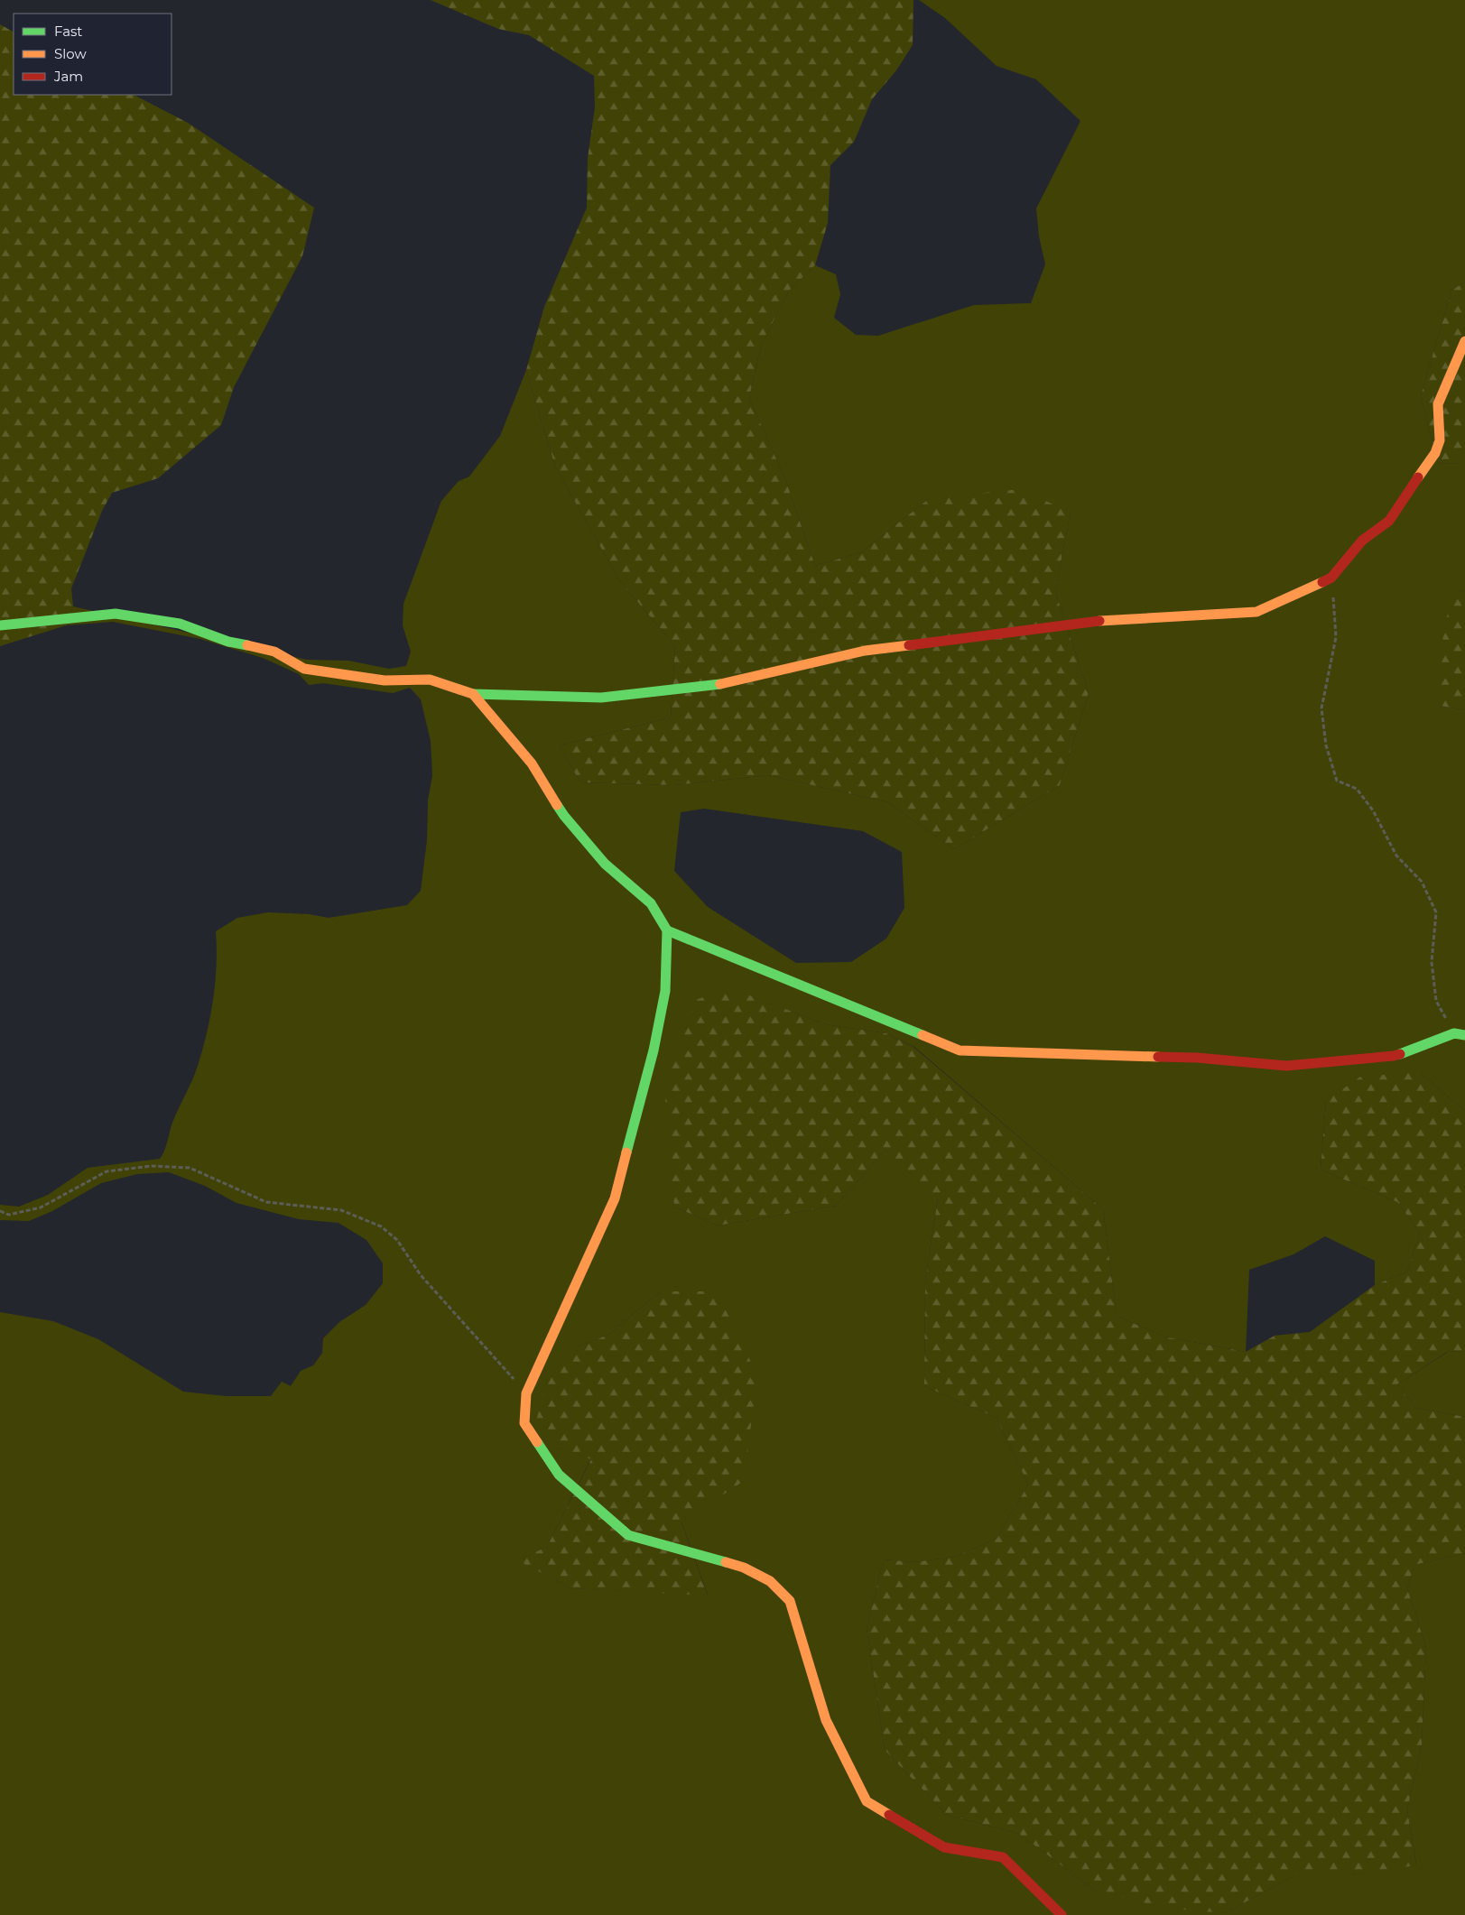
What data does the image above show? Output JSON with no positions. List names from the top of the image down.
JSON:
{
  "legend": ["Fast", "Slow", "Jam"]
}
